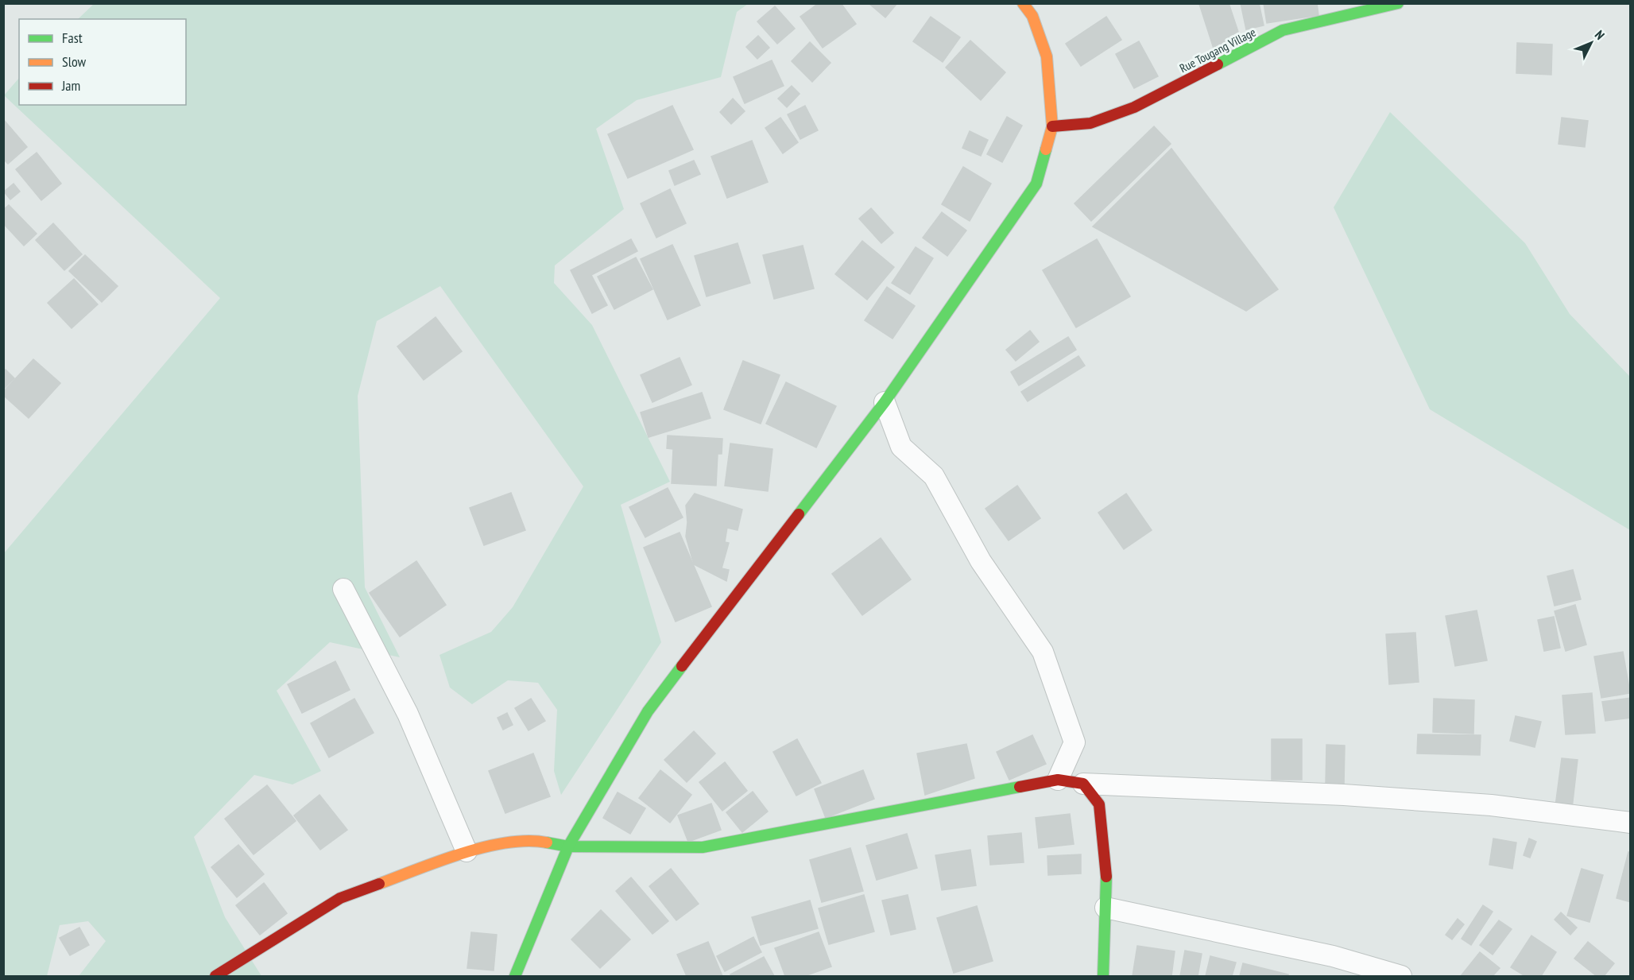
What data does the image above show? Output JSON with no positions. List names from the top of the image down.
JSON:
{
  "streets": {
    "street": ["Rue Tougang Village"]
  },
  "legend": ["Fast", "Slow", "Jam"],
  "north": "top right"
}
